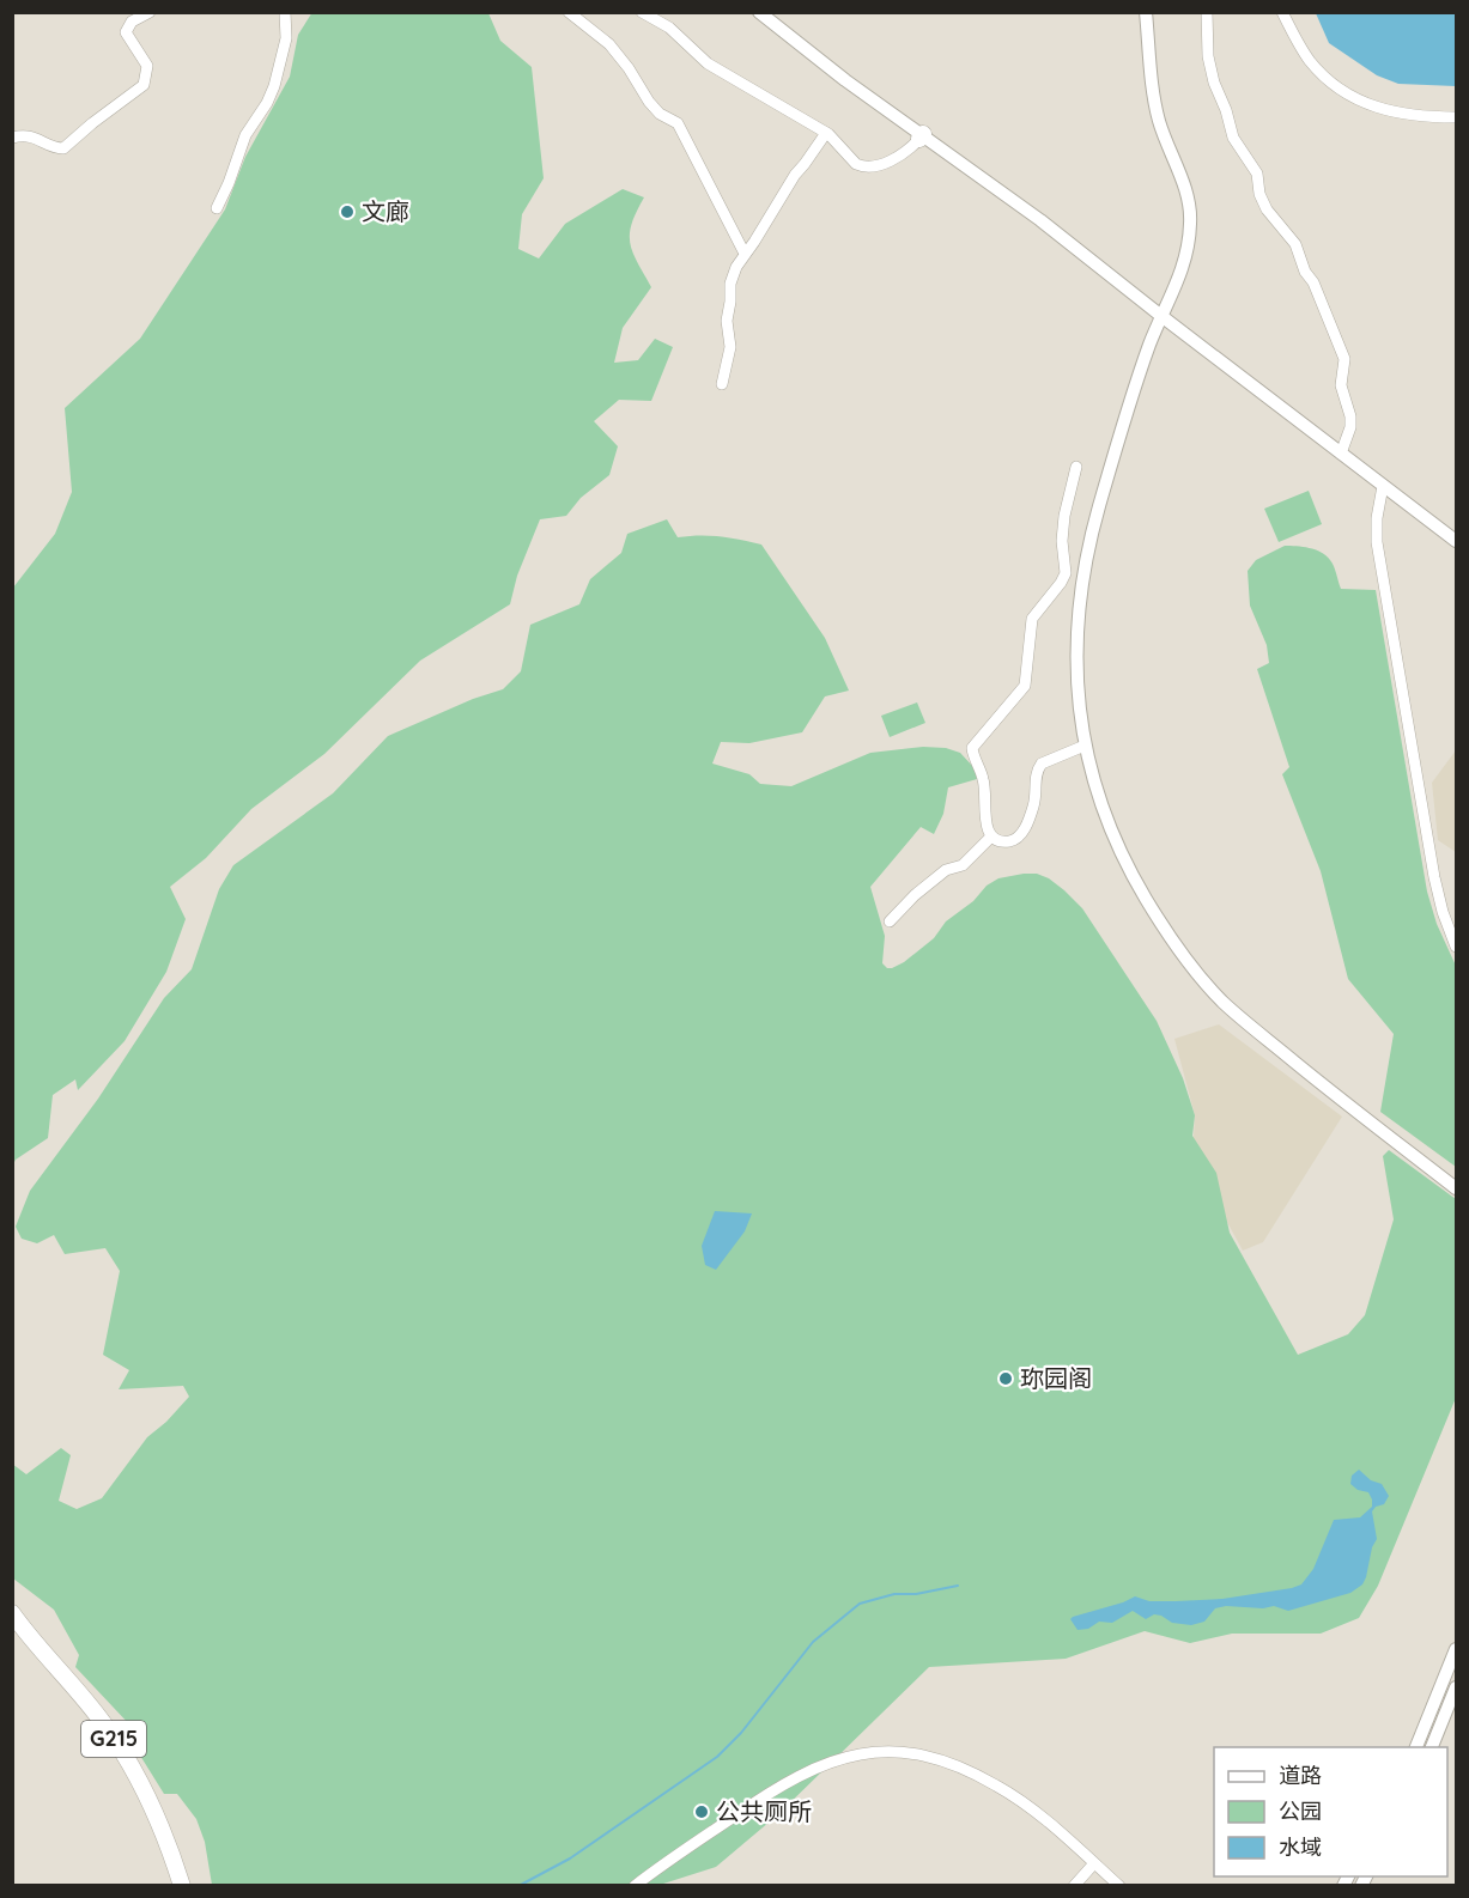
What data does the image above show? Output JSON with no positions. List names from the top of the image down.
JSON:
{
  "streets": {
    "highway": ["G215"]
  },
  "places": ["文廊", "珎园阁", "公共厕所"],
  "legend": ["道路", "公园", "水域"]
}
